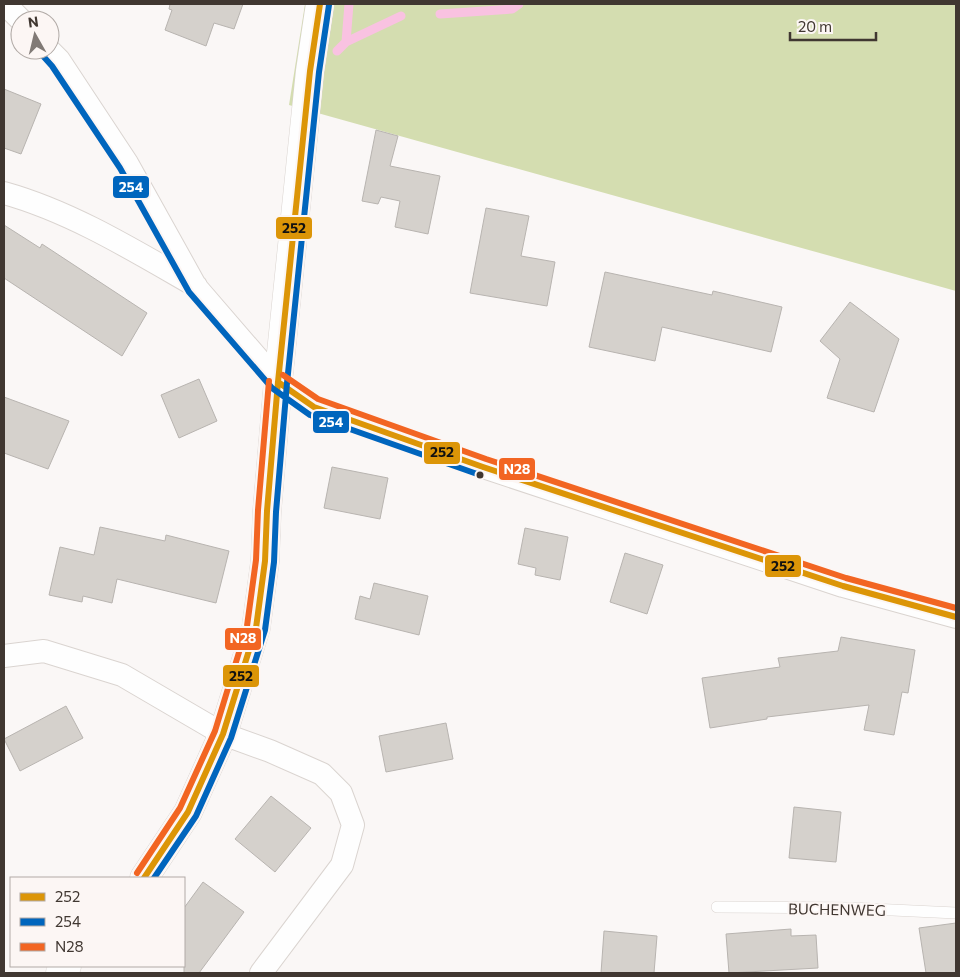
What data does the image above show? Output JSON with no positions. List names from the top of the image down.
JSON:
{
  "streets": {
    "lane": ["BUCHENWEG"]
  },
  "lines": ["transit line 252", "transit line 254", "transit line N28"],
  "legend": ["252", "254", "N28"],
  "scale_bar": "20 m",
  "north": "top"
}
